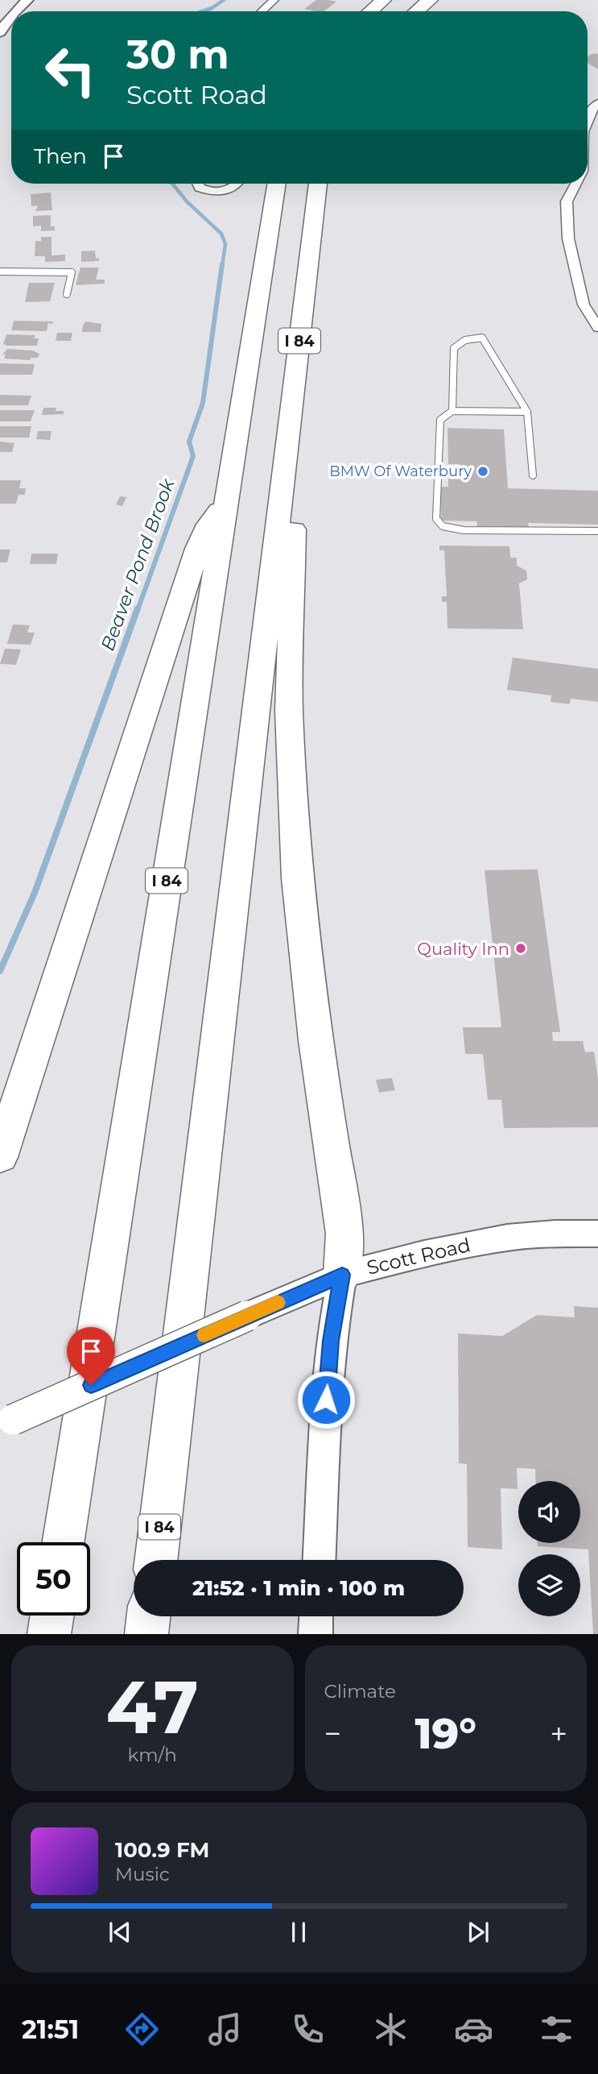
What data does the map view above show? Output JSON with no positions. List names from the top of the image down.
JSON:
{
  "streets": {
    "highway": ["I 84"],
    "main road": ["Scott Road"]
  },
  "water": ["Beaver Pond Brook"],
  "places": ["BMW Of Waterbury", "Quality Inn"],
  "page": {
    "turn": ["30 m", "Scott Road"],
    "then": "Then",
    "limit": "50",
    "trip": "21:52 · 1 min · 100 m",
    "tile": [
      ["47", "km/h"],
      "Climate"
    ],
    "heat": ["−", "19°", "+"],
    "song": ["100.9 FM", "Music"],
    "tabs": "21:51"
  }
}
